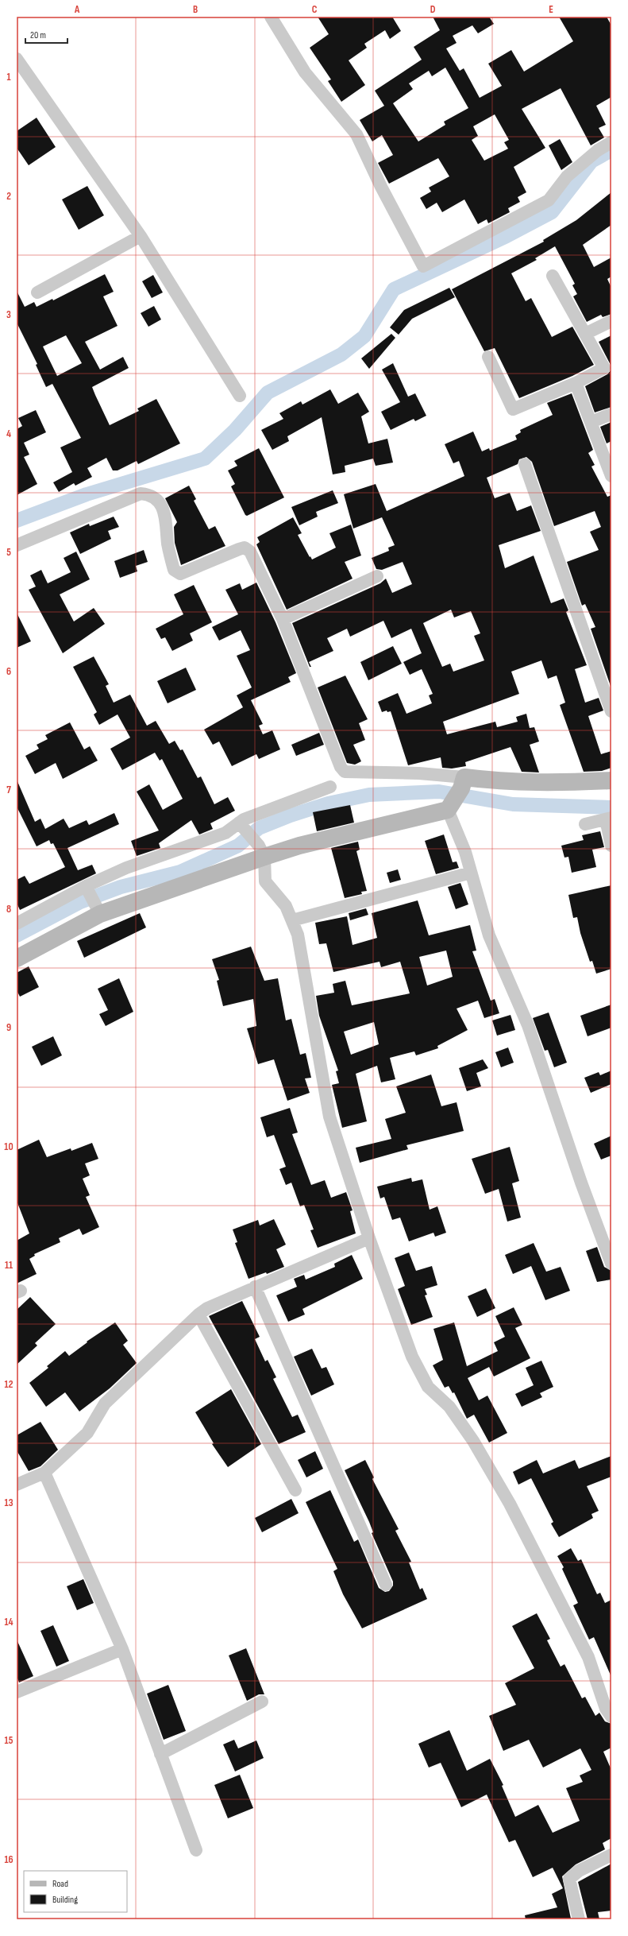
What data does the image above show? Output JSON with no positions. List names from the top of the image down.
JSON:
{
  "legend": ["Road", "Building"],
  "scale_bar": "20 m",
  "grid": {
    "columns": [
      "A",
      "B",
      "C",
      "D",
      "E"
    ],
    "rows": [
      "1",
      "2",
      "3",
      "4",
      "5",
      "6",
      "7",
      "8",
      "9",
      "10",
      "11",
      "12",
      "13",
      "14",
      "15",
      "16"
    ]
  }
}
